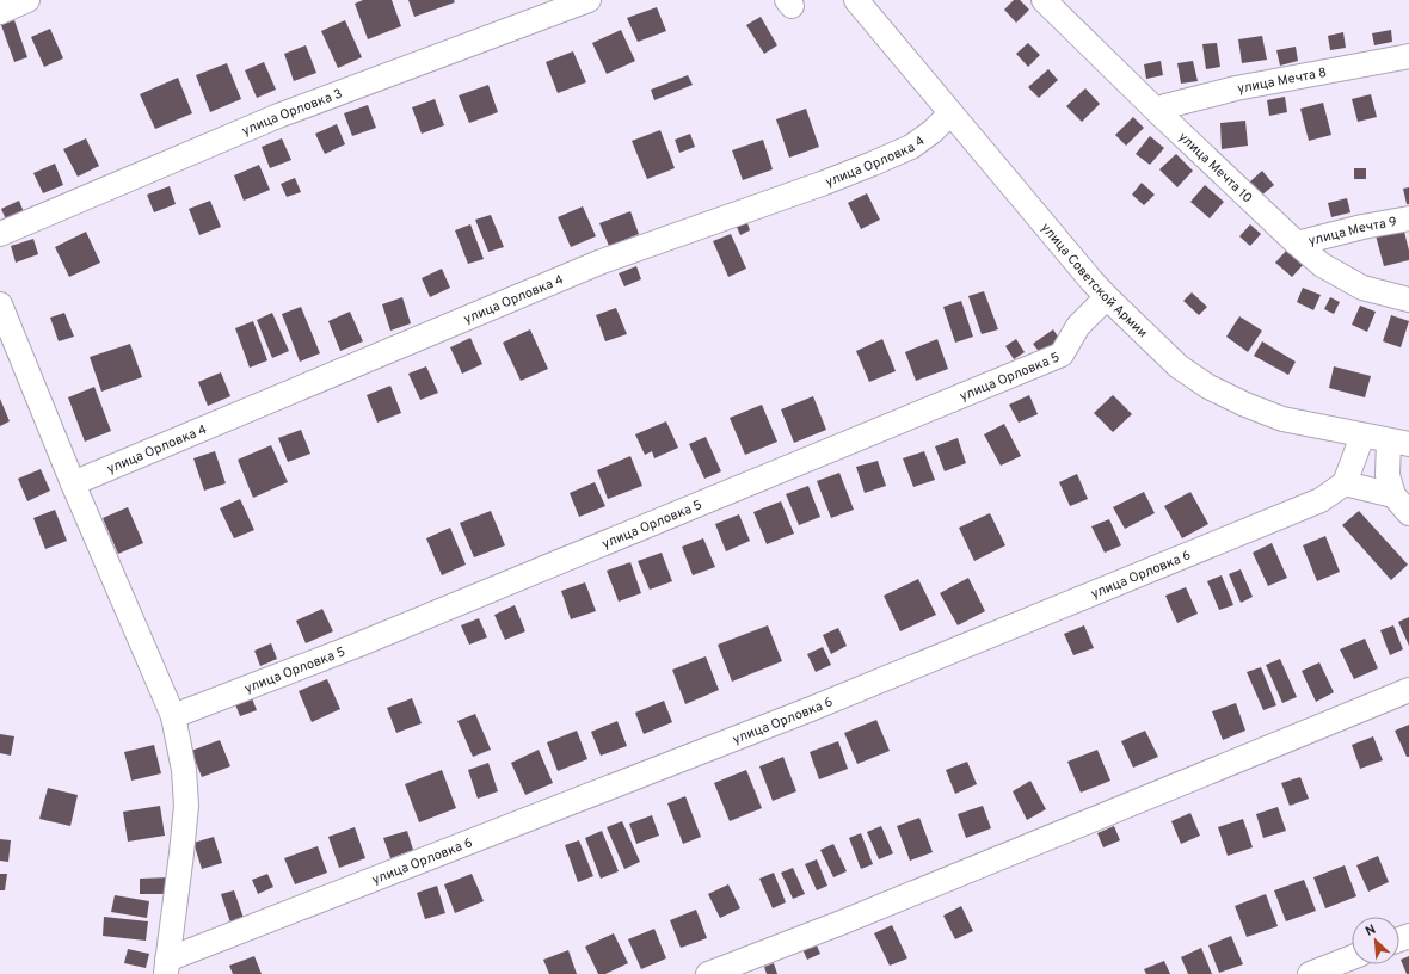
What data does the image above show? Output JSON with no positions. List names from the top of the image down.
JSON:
{
  "streets": {
    "street": [
      "улица Мечта 8",
      "улица Орловка 3",
      "улица Орловка 4",
      "улица Мечта 10",
      "улица Мечта 9",
      "улица Советской Армии",
      "улица Орловка 5",
      "улица Орловка 6"
    ]
  },
  "crossings": [
    ["улица Мечта 8", "улица Мечта 10"],
    ["улица Орловка 4", "улица Советской Армии"],
    ["улица Мечта 10", "улица Мечта 9"],
    ["улица Советской Армии", "улица Орловка 5"]
  ],
  "north": "top left"
}
